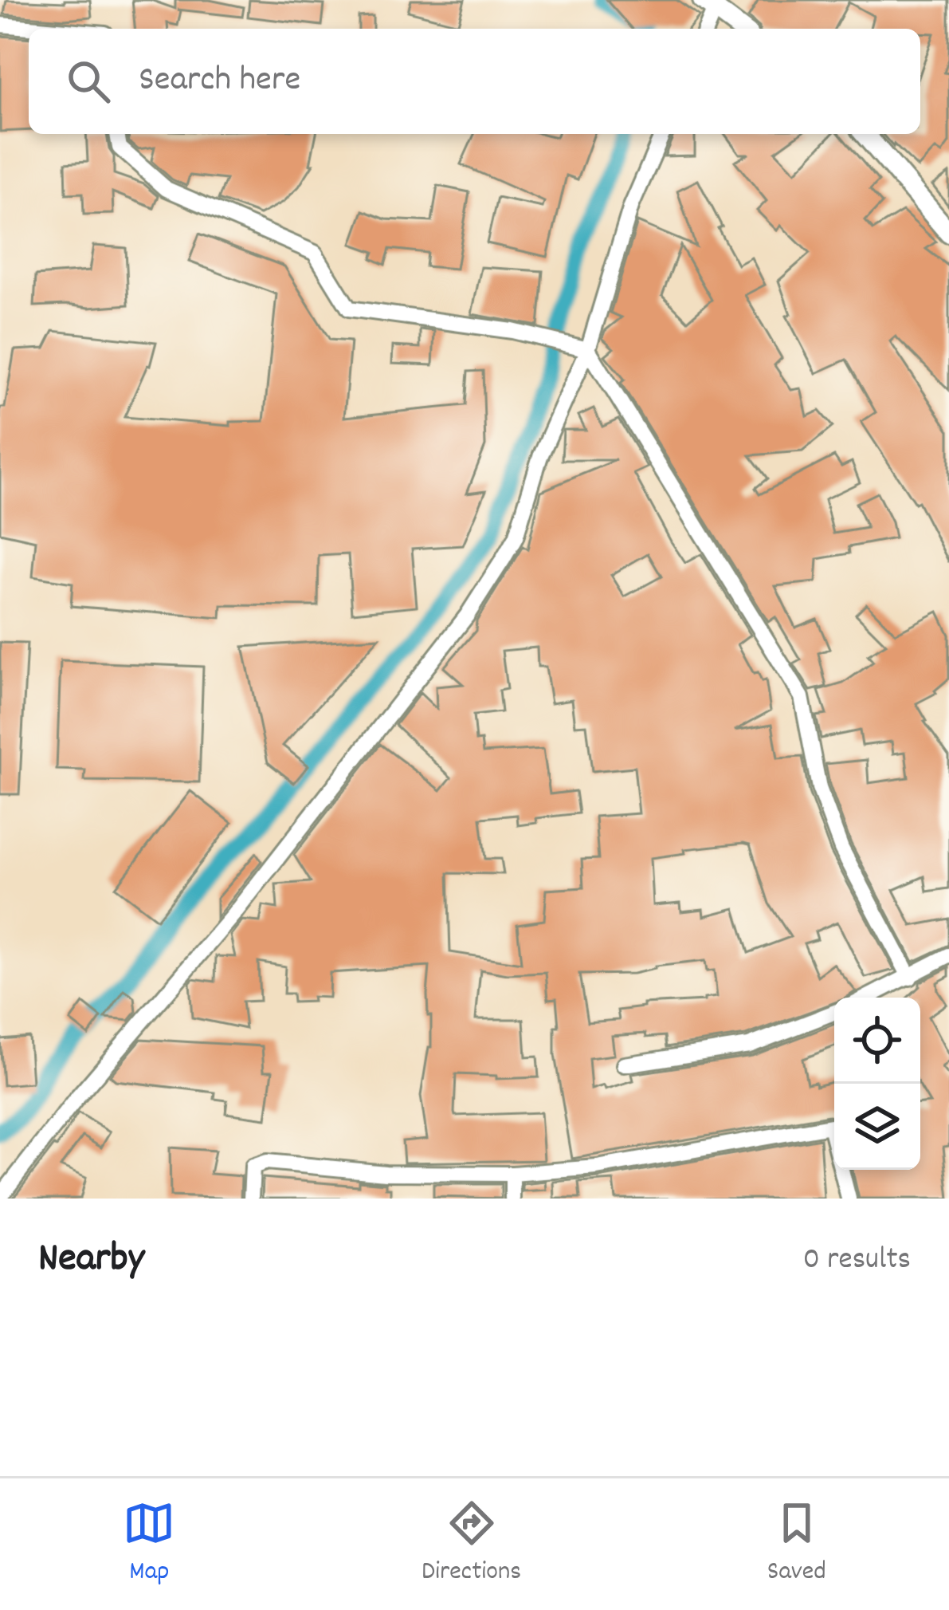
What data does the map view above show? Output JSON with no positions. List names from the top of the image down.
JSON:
{
  "page": {
    "search": "Search here",
    "heading": ["Nearby", "0 results"],
    "nav": ["Map", "Directions", "Saved"]
  }
}
